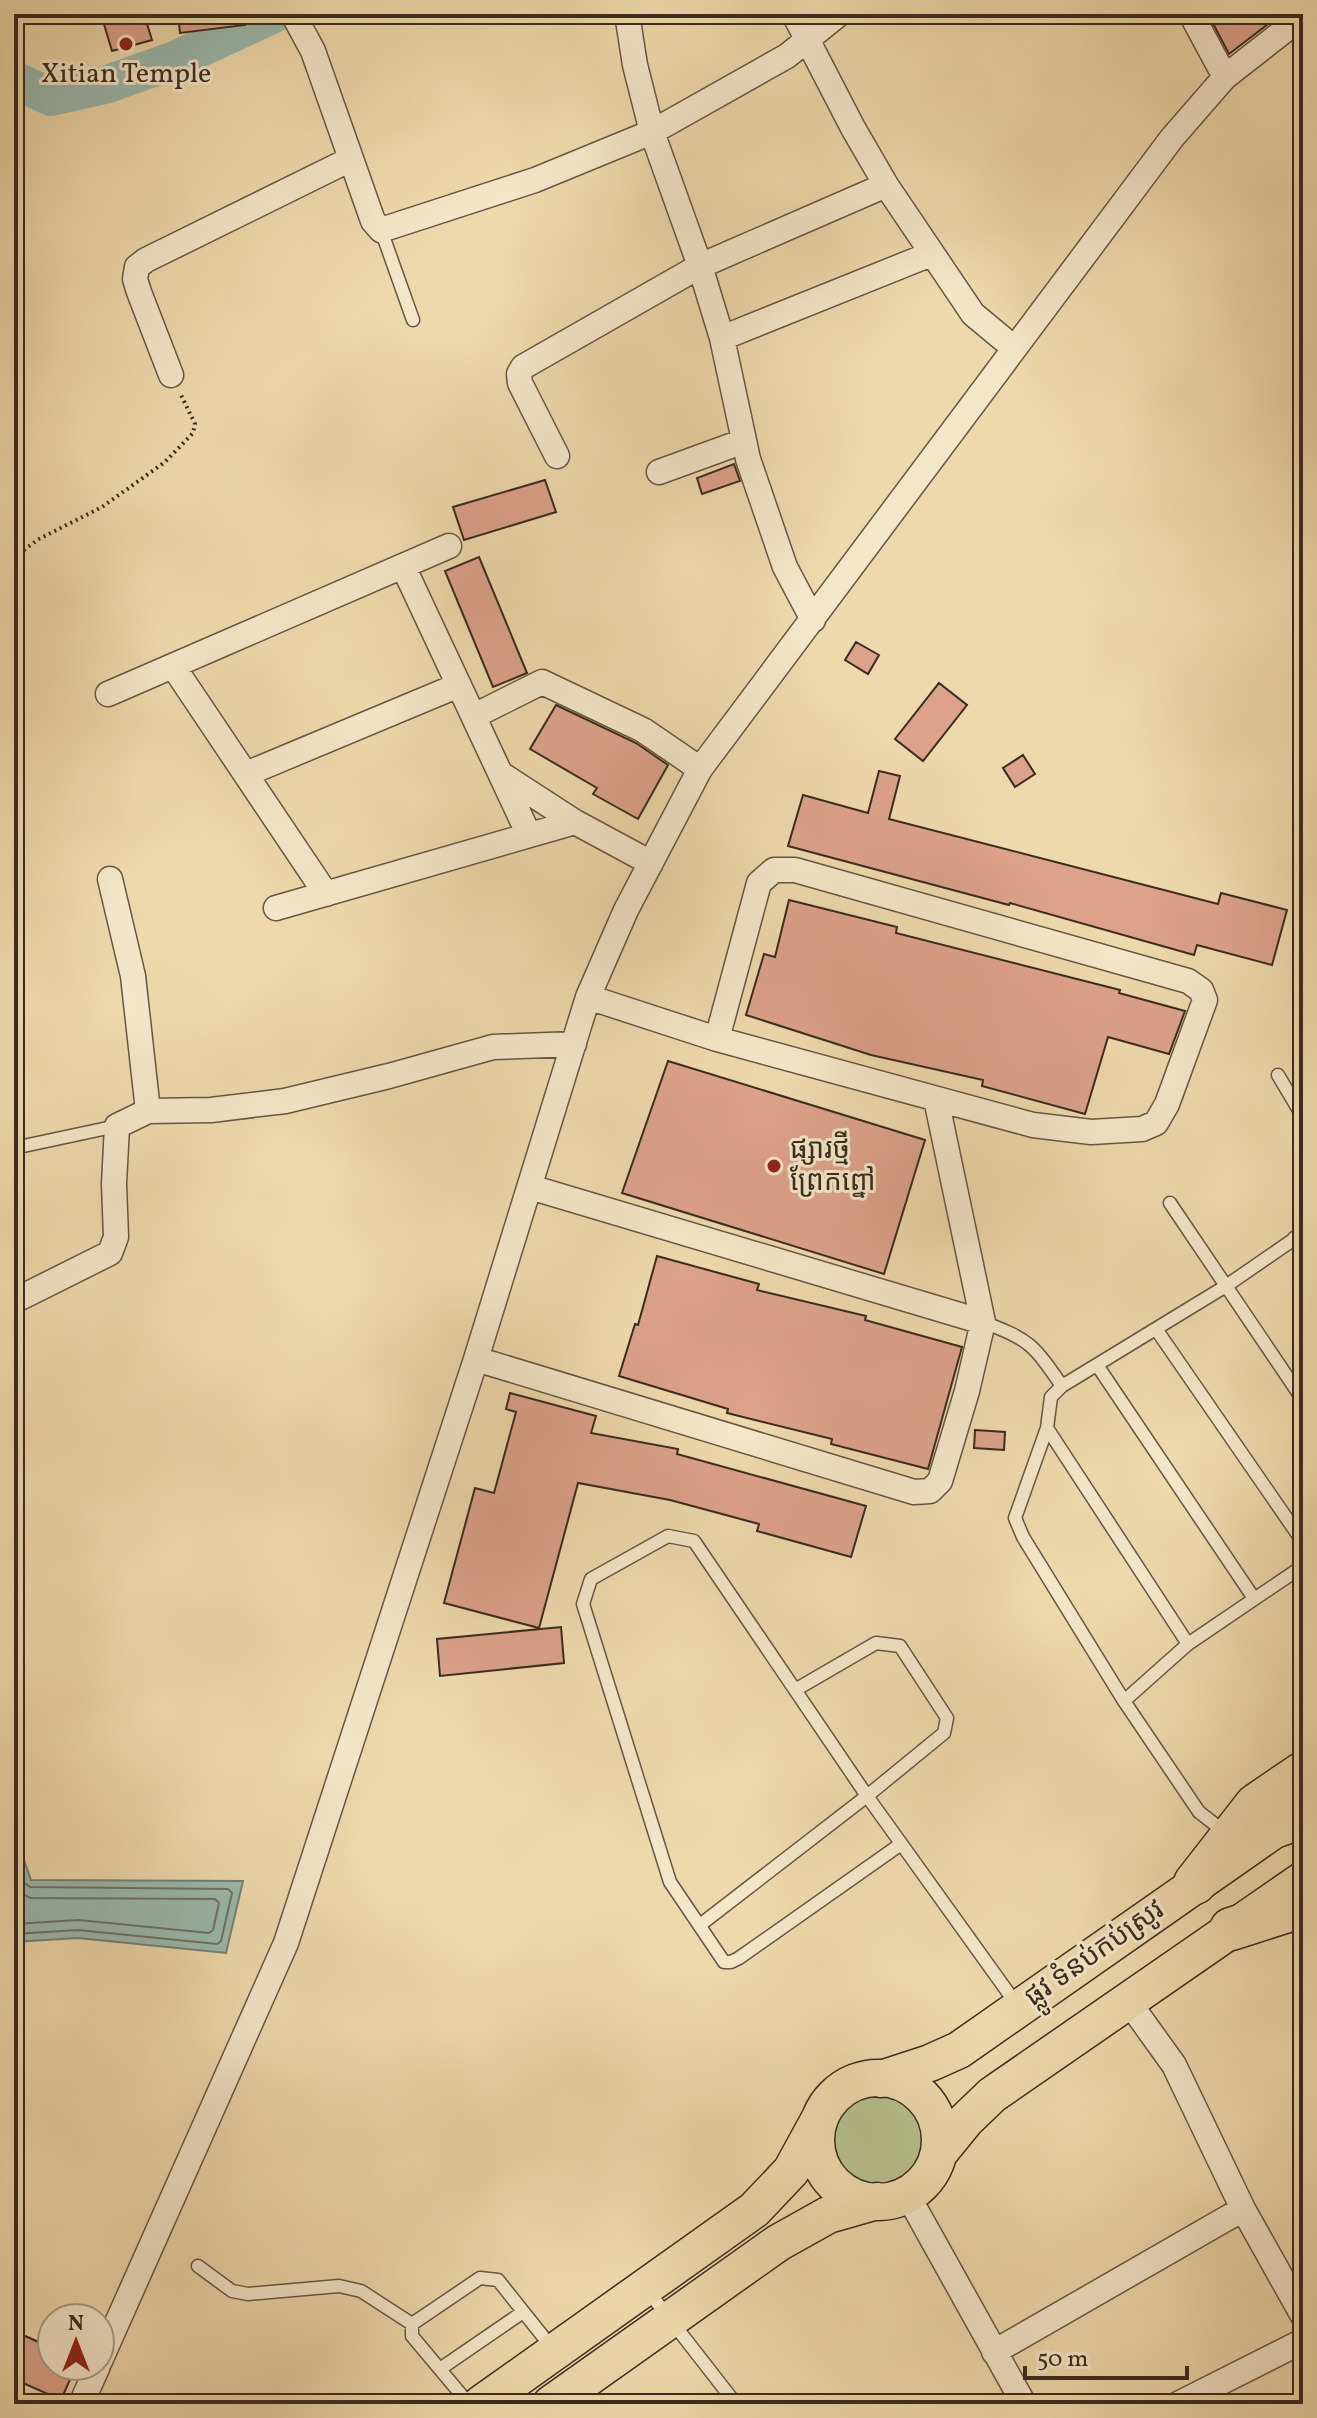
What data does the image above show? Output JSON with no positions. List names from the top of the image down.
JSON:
{
  "streets": {
    "main road": ["ផ្លូវ ទំនប់កប់ស្រូវ"]
  },
  "places": ["Xitian Temple", "ផ្សារថ្មី ព្រែកព្នៅ"],
  "scale_bar": "50 m",
  "north": "top"
}
